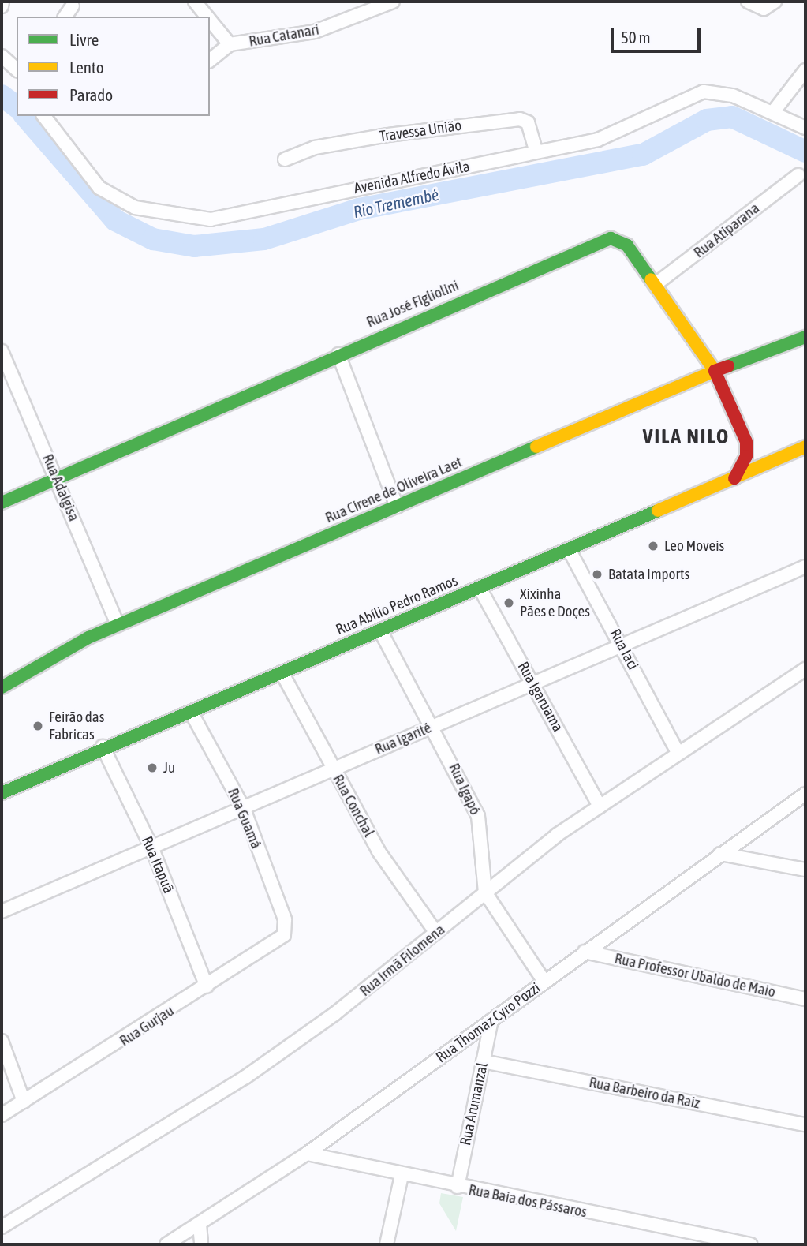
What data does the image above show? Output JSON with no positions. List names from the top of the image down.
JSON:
{
  "streets": {
    "street": [
      "Rua Catanari",
      "Travessa União",
      "Avenida Alfredo Ávila",
      "Rua Atiparana",
      "Rua José Figliolini",
      "Rua Adalgisa",
      "Rua Cirene de Oliveira Laet",
      "Rua Abílio Pedro Ramos",
      "Rua Iaci",
      "Rua Igaruama",
      "Rua Igarité",
      "Rua Igapó",
      "Rua Conchal",
      "Rua Guamá",
      "Rua Itapuã",
      "Rua Irmã Filomena",
      "Rua Professor Ubaldo de Maio",
      "Rua Thomaz Cyro Pozzi",
      "Rua Gurjau",
      "Rua Barbeiro da Raiz",
      "Rua Arumanzal",
      "Rua Baia dos Pássaros"
    ]
  },
  "crossings": [
    ["Travessa União", "Avenida Alfredo Ávila"],
    ["Rua Atiparana", "Rua José Figliolini"],
    ["Rua José Figliolini", "Rua Adalgisa"],
    ["Rua José Figliolini", "Rua Cirene de Oliveira Laet"],
    ["Rua Adalgisa", "Rua Cirene de Oliveira Laet"],
    ["Rua Abílio Pedro Ramos", "Rua Iaci"],
    ["Rua Abílio Pedro Ramos", "Rua Igaruama"],
    ["Rua Abílio Pedro Ramos", "Rua Igapó"],
    ["Rua Abílio Pedro Ramos", "Rua Conchal"],
    ["Rua Abílio Pedro Ramos", "Rua Guamá"],
    ["Rua Abílio Pedro Ramos", "Rua Itapuã"],
    ["Rua Iaci", "Rua Igarité"],
    ["Rua Iaci", "Rua Irmã Filomena"],
    ["Rua Igaruama", "Rua Igarité"],
    ["Rua Igaruama", "Rua Irmã Filomena"],
    ["Rua Igarité", "Rua Igapó"],
    ["Rua Igarité", "Rua Conchal"],
    ["Rua Igarité", "Rua Guamá"],
    ["Rua Igarité", "Rua Itapuã"],
    ["Rua Igapó", "Rua Irmã Filomena"],
    ["Rua Conchal", "Rua Irmã Filomena"],
    ["Rua Guamá", "Rua Gurjau"],
    ["Rua Itapuã", "Rua Gurjau"],
    ["Rua Professor Ubaldo de Maio", "Rua Thomaz Cyro Pozzi"],
    ["Rua Thomaz Cyro Pozzi", "Rua Arumanzal"],
    ["Rua Thomaz Cyro Pozzi", "Rua Baia dos Pássaros"],
    ["Rua Barbeiro da Raiz", "Rua Arumanzal"],
    ["Rua Arumanzal", "Rua Baia dos Pássaros"]
  ],
  "districts": ["VILA NILO"],
  "water": ["Rio Tremembé"],
  "places": [
    "Leo Moveis",
    "Batata Imports",
    "Xixinha Pães e Doçes",
    "Feirão das Fabricas",
    "Ju"
  ],
  "legend": ["Livre", "Lento", "Parado"],
  "scale_bar": "50 m"
}
